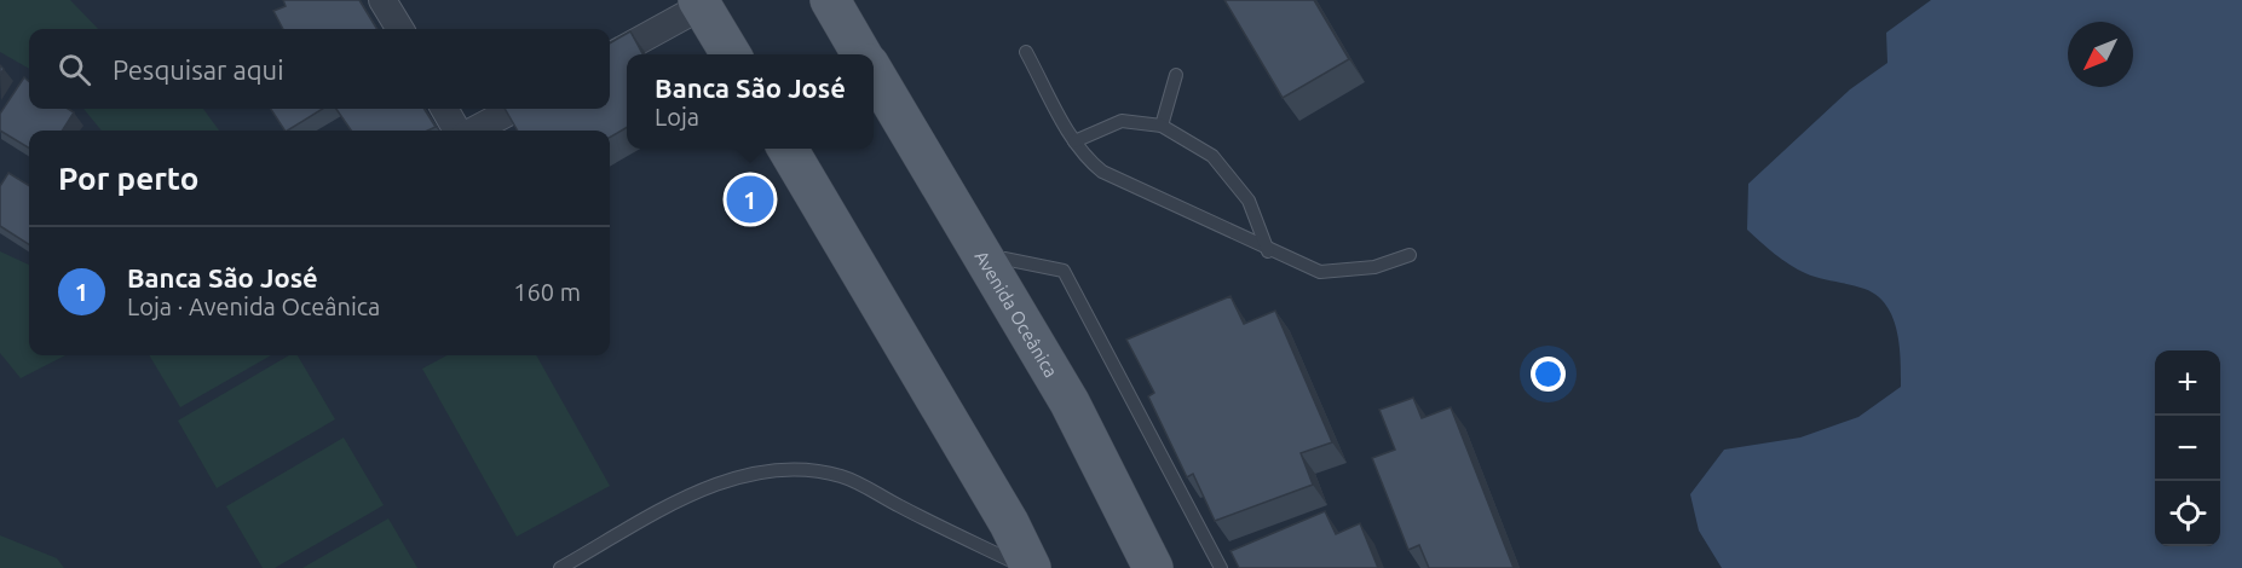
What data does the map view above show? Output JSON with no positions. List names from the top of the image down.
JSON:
{
  "streets": {
    "main road": ["Avenida Oceânica"]
  },
  "north": "bottom left",
  "page": {
    "search": "Pesquisar aqui",
    "popup": ["Banca São José", "Loja"],
    "heading": "Por perto",
    "pins": "1",
    "list": [
      {
        "mark": "1",
        "name": "Banca São José",
        "note": "Loja · Avenida Oceânica",
        "value": "160 m"
      }
    ],
    "map_buttons": ["+", "−"]
  }
}
